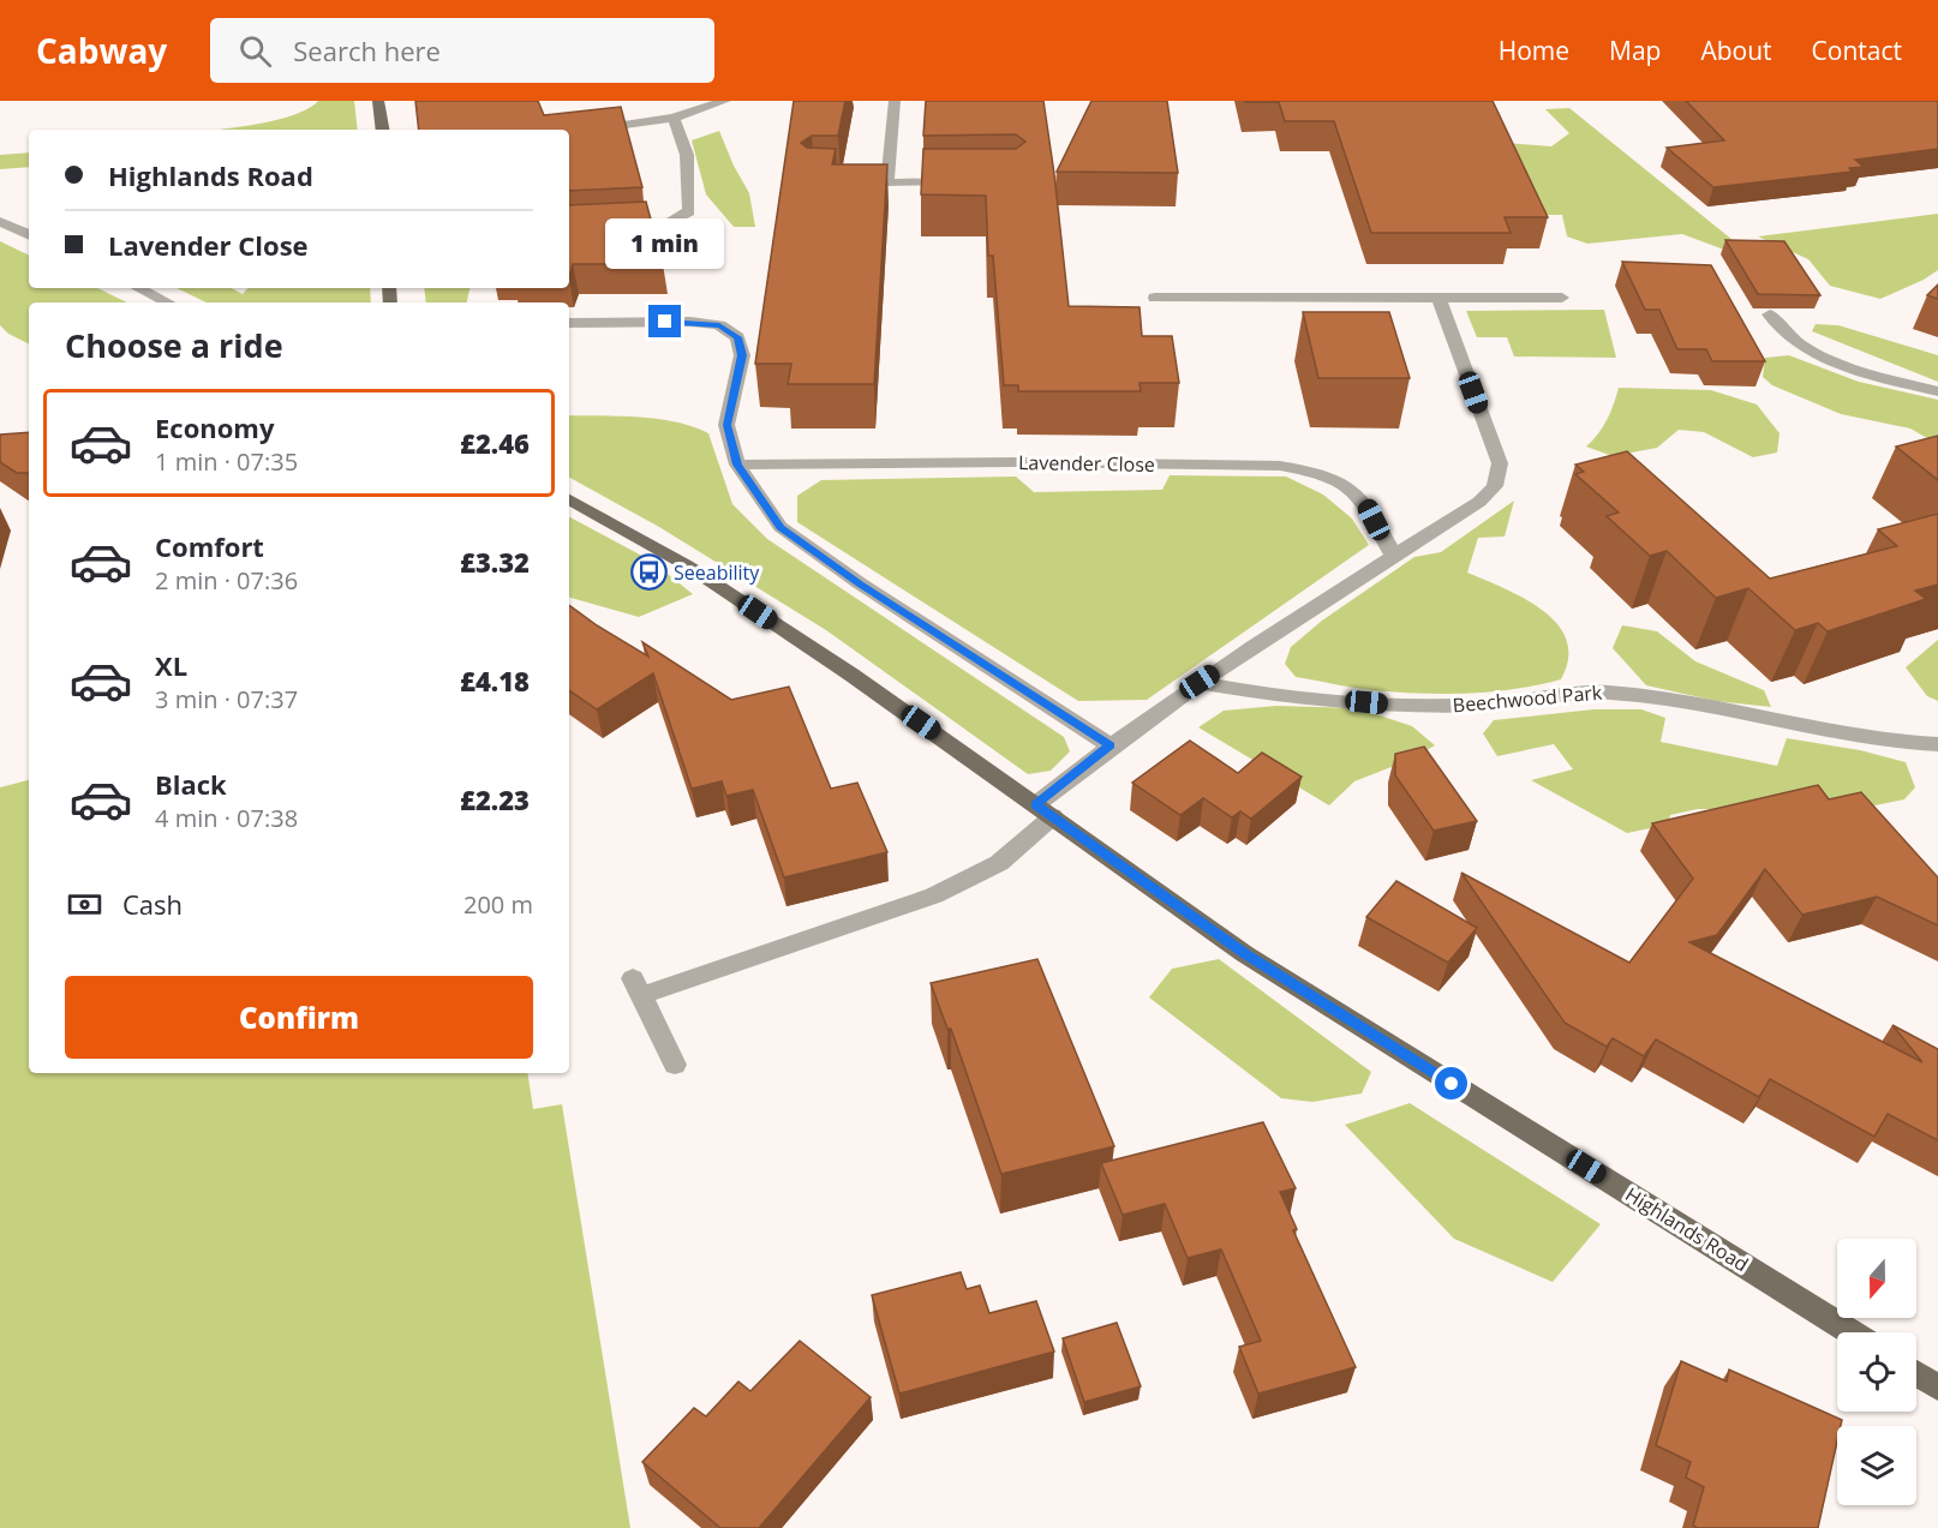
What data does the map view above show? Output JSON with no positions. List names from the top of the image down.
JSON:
{
  "streets": {
    "main road": ["Highlands Road"],
    "street": ["Lavender Close", "Beechwood Park"]
  },
  "places": {
    "bus stop": ["Seeability"]
  },
  "north": "bottom",
  "page": {
    "header": "Cabway",
    "search": "Search here",
    "nav": [
      "Home",
      "Map",
      "About",
      "Contact"
    ],
    "banner": ["Highlands Road", "Lavender Close"],
    "bubble": "1 min",
    "heading": "Choose a ride",
    "list": [
      {
        "name": "Economy",
        "note": "1 min · 07:35",
        "value": "£2.46"
      },
      {
        "name": "Comfort",
        "note": "2 min · 07:36",
        "value": "£3.32"
      },
      {
        "name": "XL",
        "note": "3 min · 07:37",
        "value": "£4.18"
      },
      {
        "name": "Black",
        "note": "4 min · 07:38",
        "value": "£2.23"
      }
    ],
    "pay": ["Cash", "200 m"],
    "buttons": "Confirm"
  }
}
